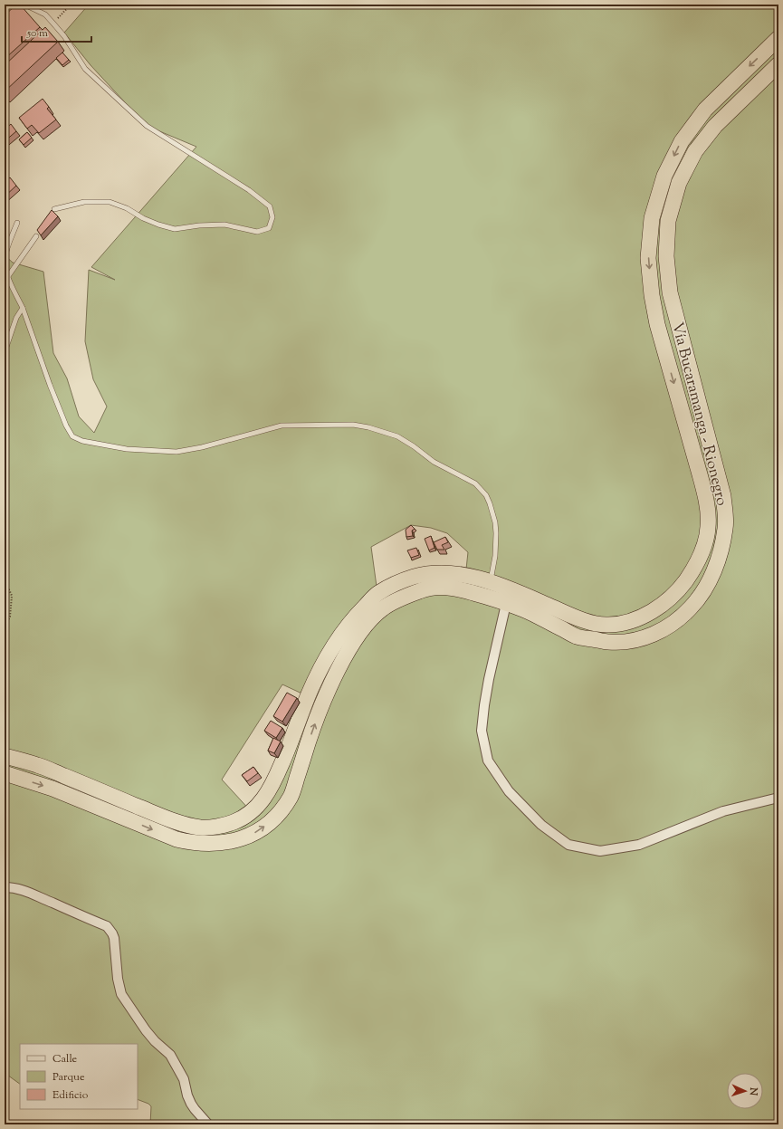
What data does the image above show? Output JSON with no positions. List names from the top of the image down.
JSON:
{
  "streets": {
    "highway": ["Vía Bucaramanga - Rionegro"]
  },
  "legend": ["Calle", "Parque", "Edificio"],
  "scale_bar": "50 m",
  "north": "right"
}
